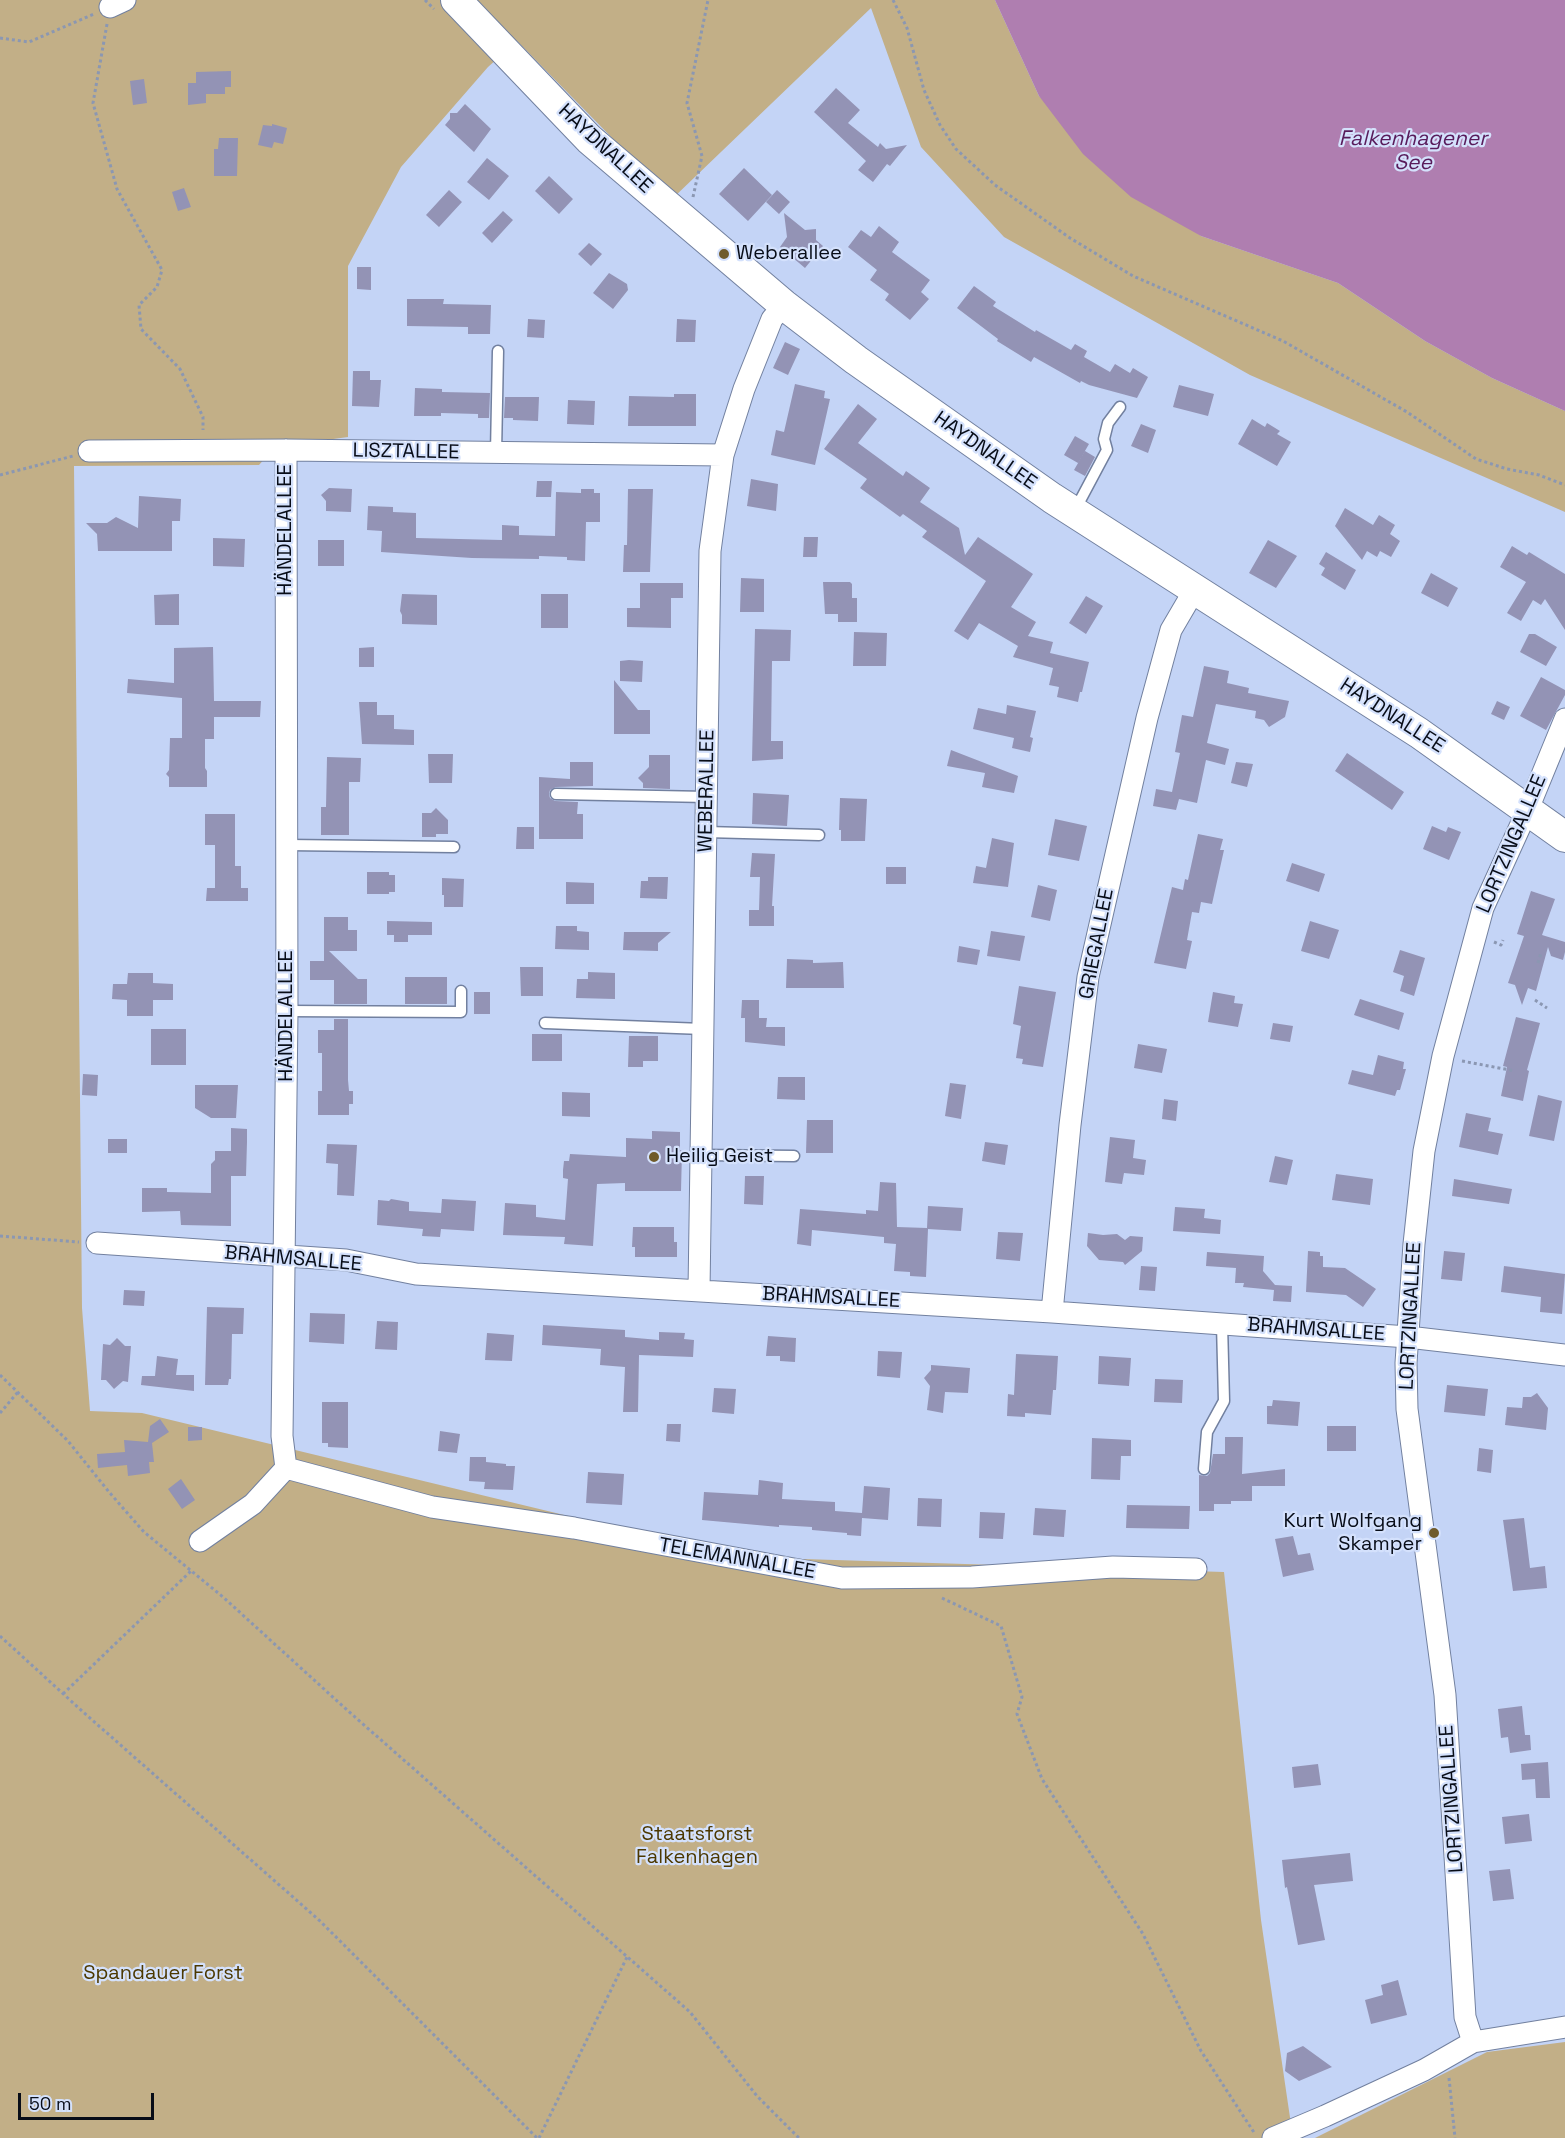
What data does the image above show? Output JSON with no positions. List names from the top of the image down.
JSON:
{
  "streets": {
    "street": [
      "HAYDNALLEE",
      "LISZTALLEE",
      "HÄNDELALLEE",
      "WEBERALLEE",
      "LORTZINGALLEE",
      "GRIEGALLEE",
      "BRAHMSALLEE",
      "TELEMANNALLEE"
    ]
  },
  "crossings": [
    ["HAYDNALLEE", "WEBERALLEE"],
    ["HAYDNALLEE", "LORTZINGALLEE"],
    ["HAYDNALLEE", "GRIEGALLEE"],
    ["LISZTALLEE", "HÄNDELALLEE"],
    ["LISZTALLEE", "WEBERALLEE"],
    ["HÄNDELALLEE", "BRAHMSALLEE"],
    ["HÄNDELALLEE", "TELEMANNALLEE"],
    ["WEBERALLEE", "BRAHMSALLEE"],
    ["LORTZINGALLEE", "BRAHMSALLEE"],
    ["GRIEGALLEE", "BRAHMSALLEE"]
  ],
  "water": ["Falkenhagener See"],
  "parks": ["Staatsforst Falkenhagen", "Spandauer Forst"],
  "places": ["Weberallee", "Heilig Geist", "Kurt Wolfgang Skamper"],
  "scale_bar": "50 m"
}
